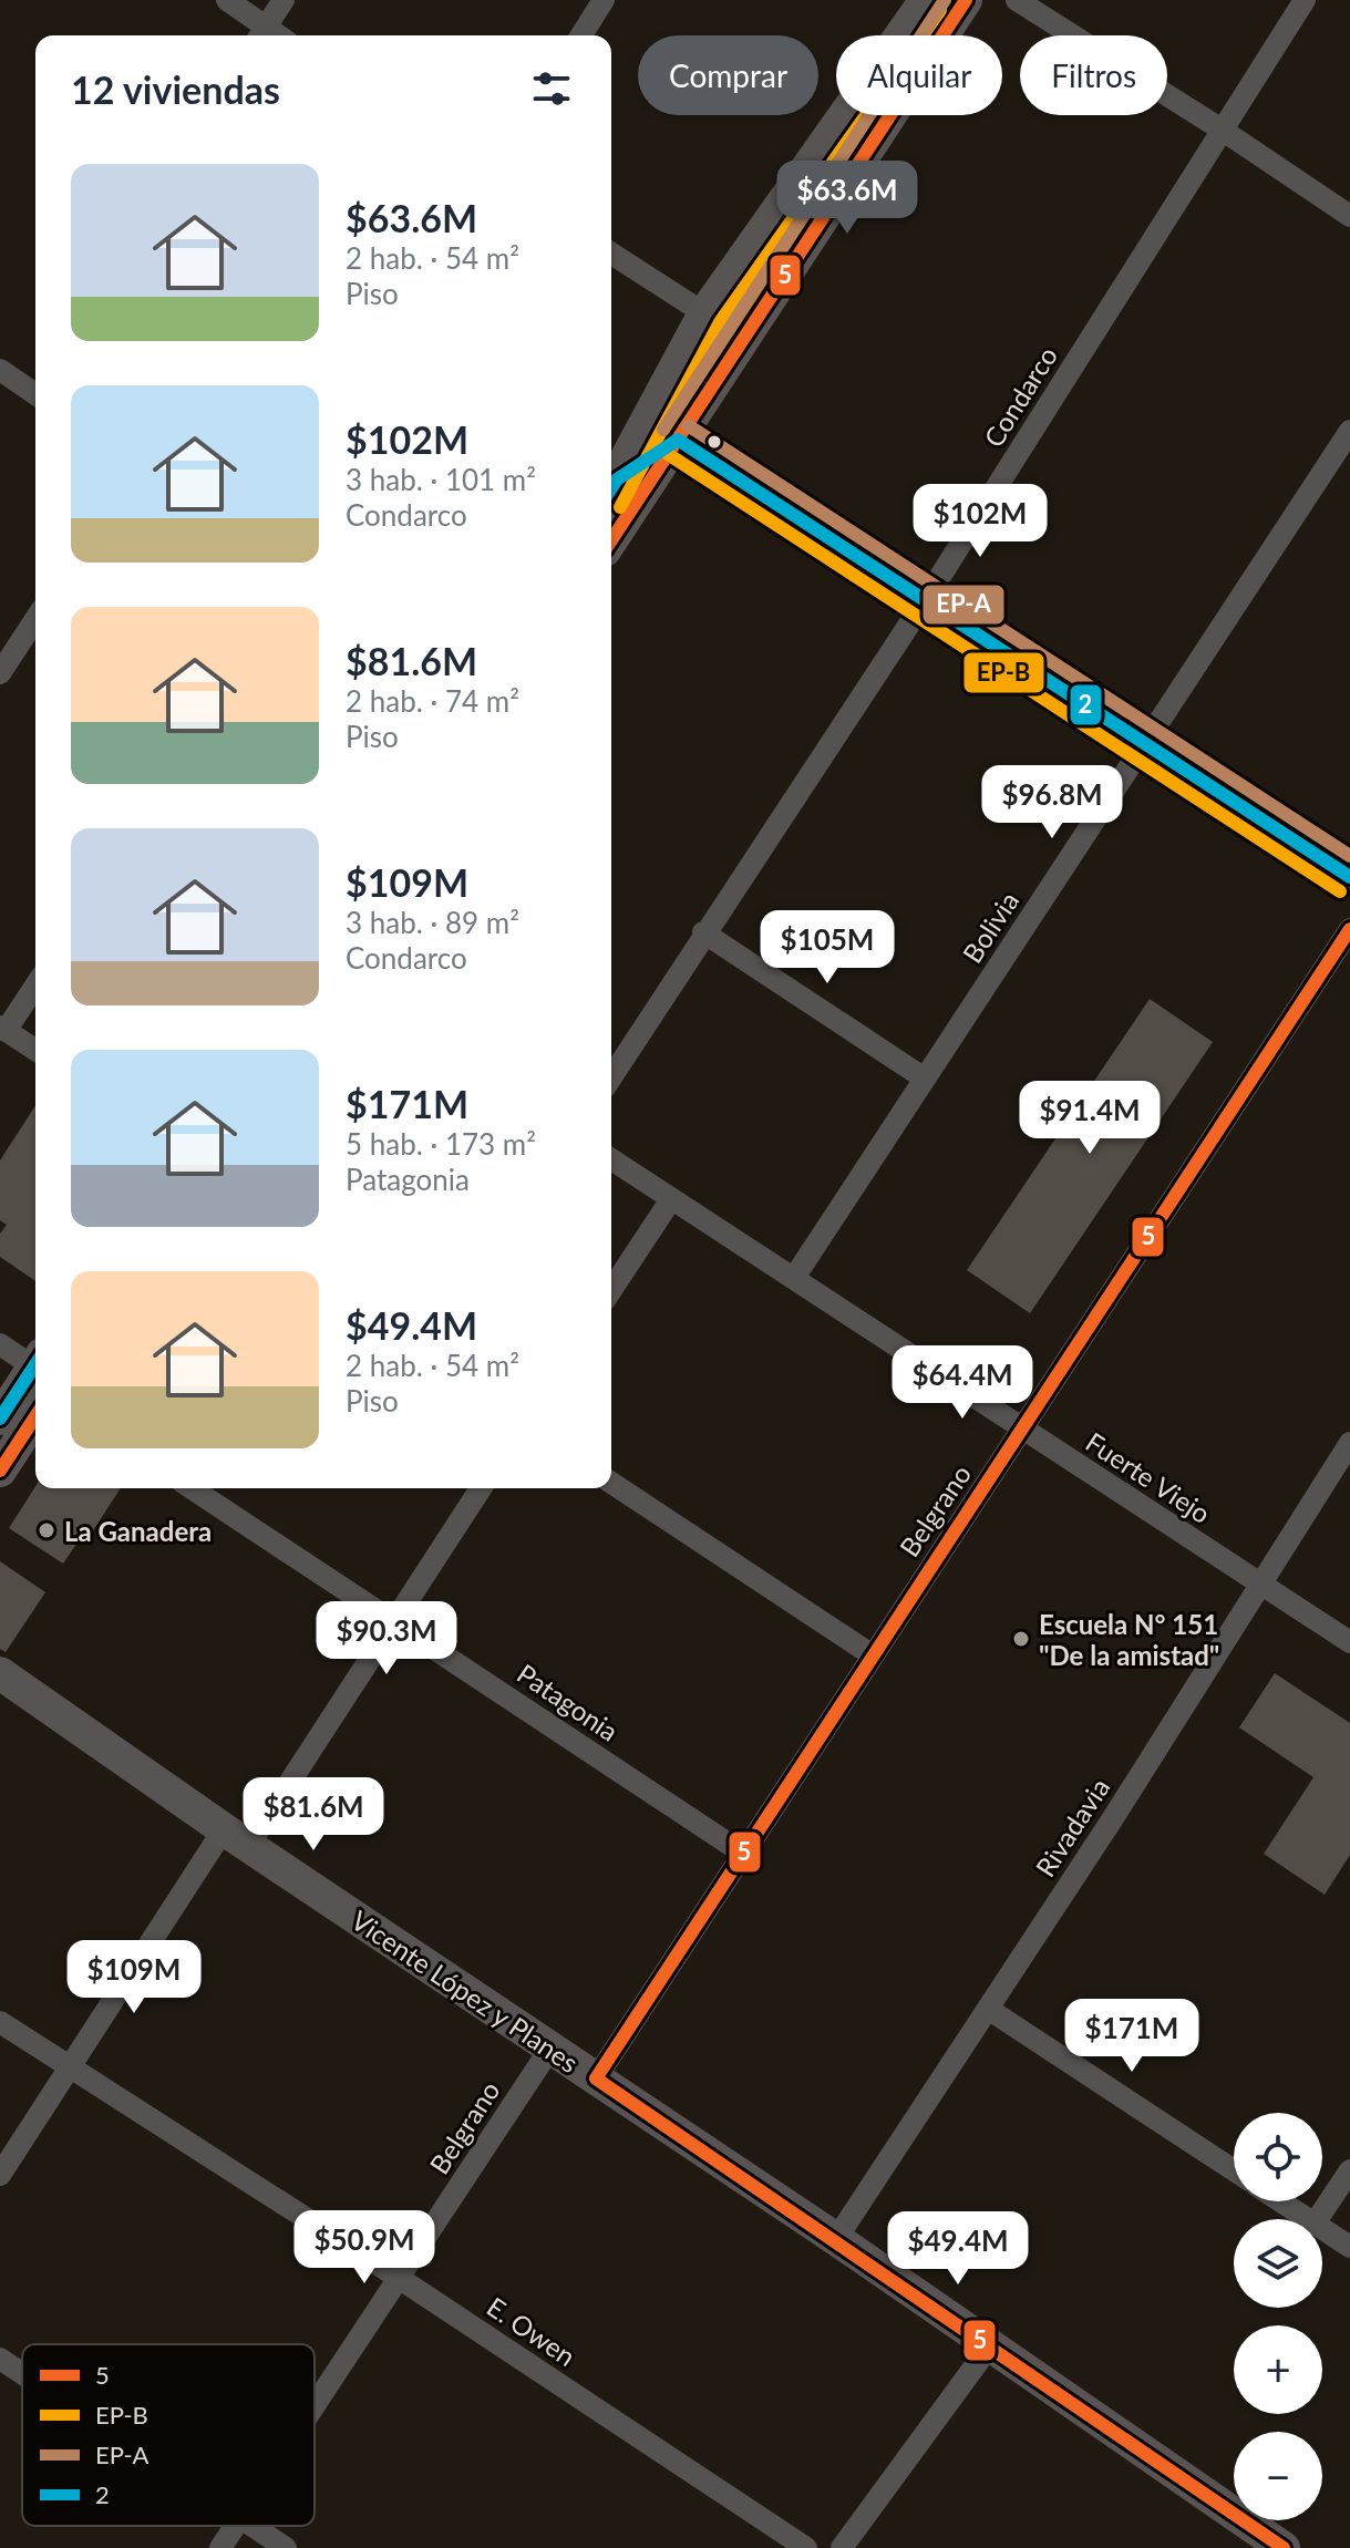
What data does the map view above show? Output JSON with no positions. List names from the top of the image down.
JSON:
{
  "streets": {
    "street": [
      "Condarco",
      "Bolivia",
      "Fuerte Viejo",
      "Belgrano",
      "Patagonia",
      "Rivadavia",
      "Vicente López y Planes",
      "E. Owen"
    ]
  },
  "crossings": [
    ["Bolivia", "Fuerte Viejo"],
    ["Fuerte Viejo", "Belgrano"],
    ["Fuerte Viejo", "Rivadavia"],
    ["Belgrano", "Patagonia"],
    ["Belgrano", "Vicente López y Planes"],
    ["Belgrano", "E. Owen"],
    ["Rivadavia", "Vicente López y Planes"]
  ],
  "places": ["La Ganadera", "Escuela N° 151 \"De la amistad\""],
  "lines": [
    "transit line 5",
    "transit line EP-A",
    "transit line EP-B",
    "transit line 2"
  ],
  "legend": [
    "5",
    "EP-B",
    "EP-A",
    "2"
  ],
  "page": {
    "chip": ["Comprar", "Alquilar", "Filtros"],
    "heading": "12 viviendas",
    "list": [
      {
        "name": "$63.6M",
        "note": "2 hab. · 54 m² · Piso"
      },
      {
        "name": "$102M",
        "note": "3 hab. · 101 m² · Condarco"
      },
      {
        "name": "$81.6M",
        "note": "2 hab. · 74 m² · Piso"
      },
      {
        "name": "$109M",
        "note": "3 hab. · 89 m² · Condarco"
      },
      {
        "name": "$171M",
        "note": "5 hab. · 173 m² · Patagonia"
      },
      {
        "name": "$49.4M",
        "note": "2 hab. · 54 m² · Piso"
      }
    ],
    "price": [
      "$63.6M",
      "$102M",
      "$96.8M",
      "$105M",
      "$91.4M",
      "$64.4M",
      "$90.3M",
      "$81.6M",
      "$109M",
      "$171M",
      "$50.9M",
      "$49.4M"
    ],
    "map_buttons": ["+", "−"]
  }
}
